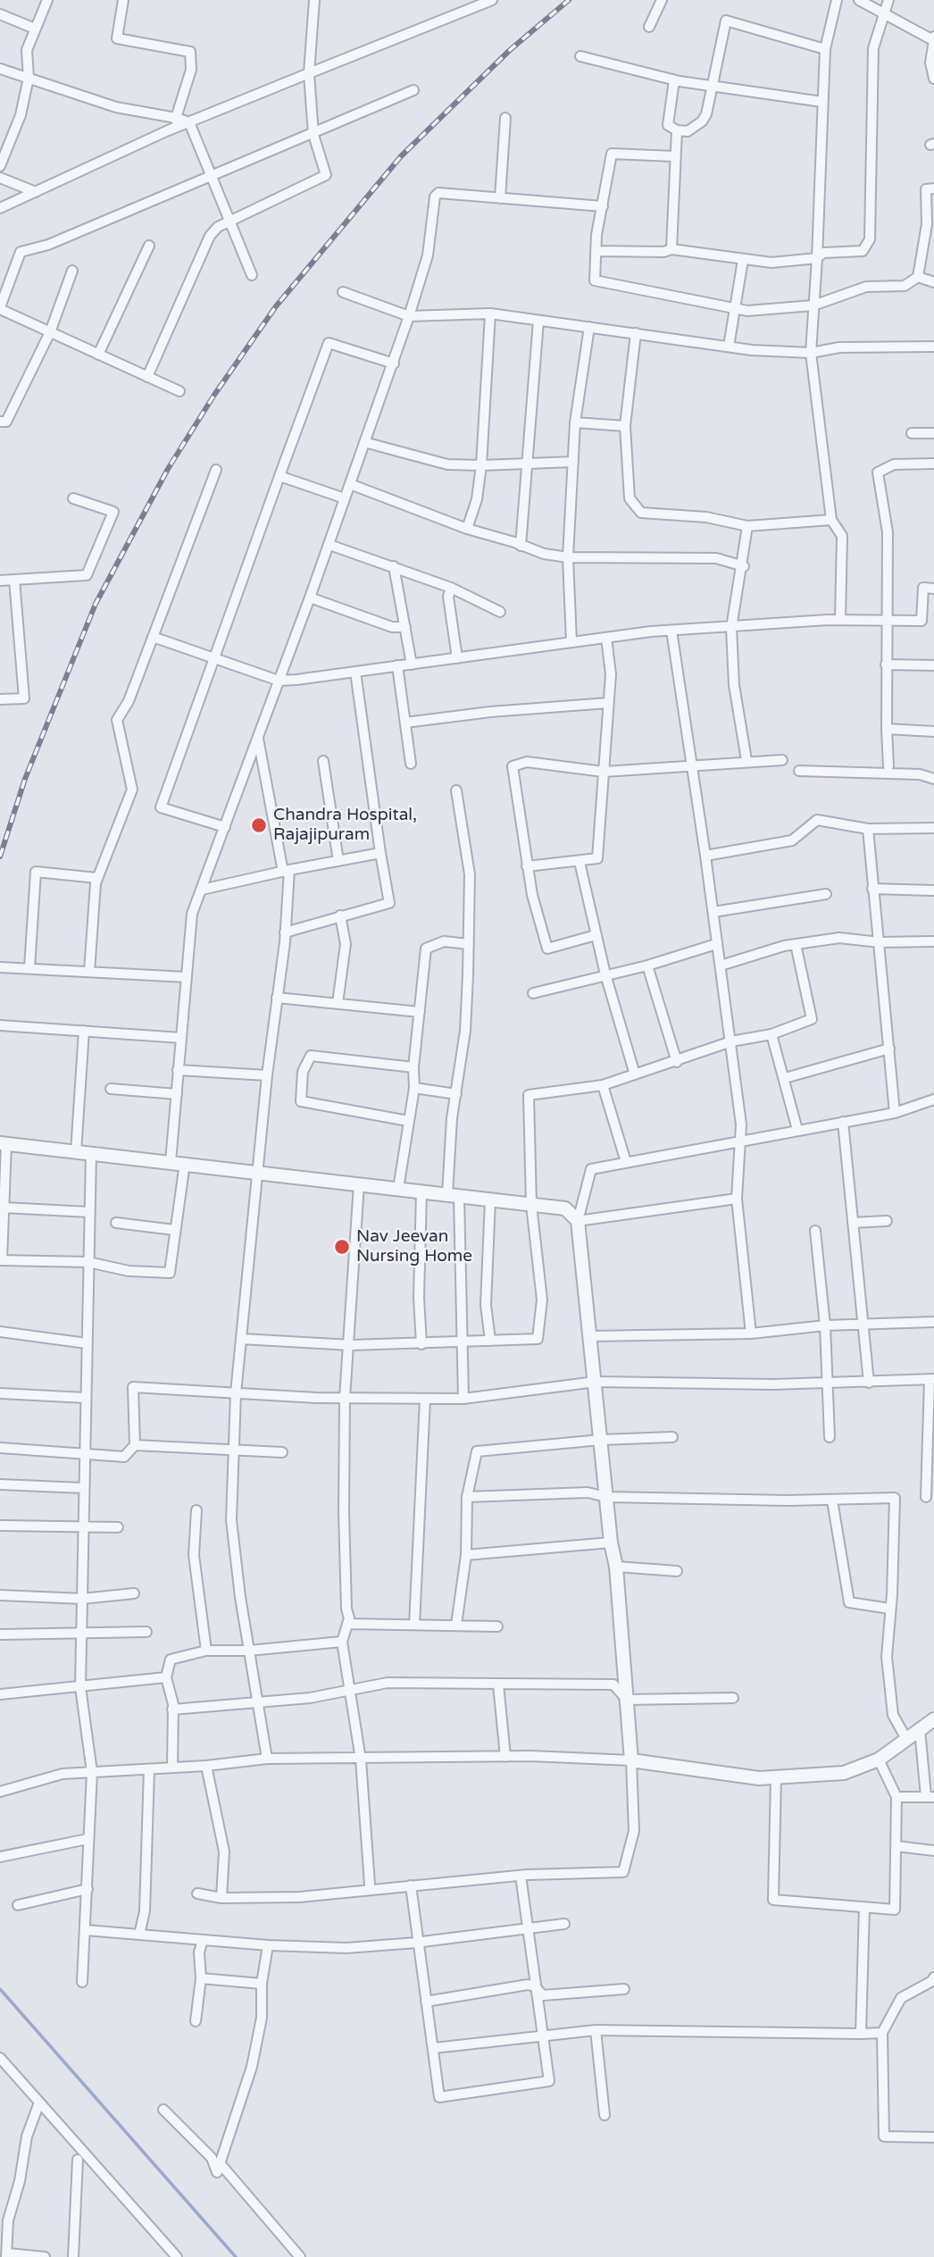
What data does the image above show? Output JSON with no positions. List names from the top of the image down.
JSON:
{
  "places": ["Chandra Hospital, Rajajipuram", "Nav Jeevan Nursing Home"]
}
